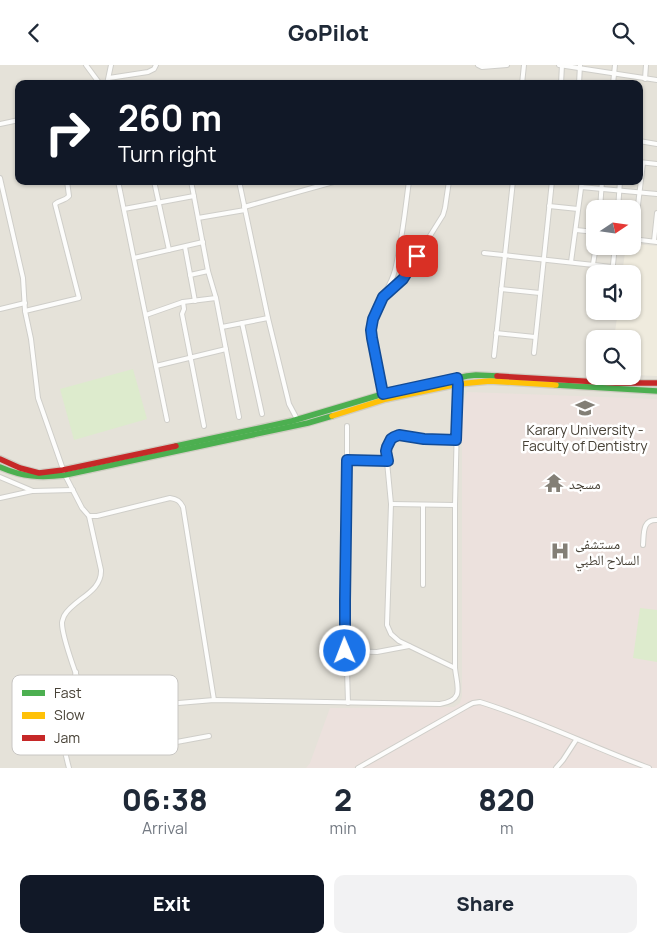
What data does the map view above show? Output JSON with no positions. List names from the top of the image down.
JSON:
{
  "places": {
    "school or university": ["Karary University - Faculty of Dentistry"],
    "temple": ["مسجد"],
    "hospital": ["مستشفى السلاح الطبي"]
  },
  "legend": ["Fast", "Slow", "Jam"],
  "north": "right",
  "page": {
    "header": "GoPilot",
    "turn": ["260 m", "Turn right"],
    "eta": [
      "06:38",
      "Arrival",
      "2",
      "min",
      "820",
      "m"
    ],
    "buttons": ["Exit", "Share"]
  }
}
